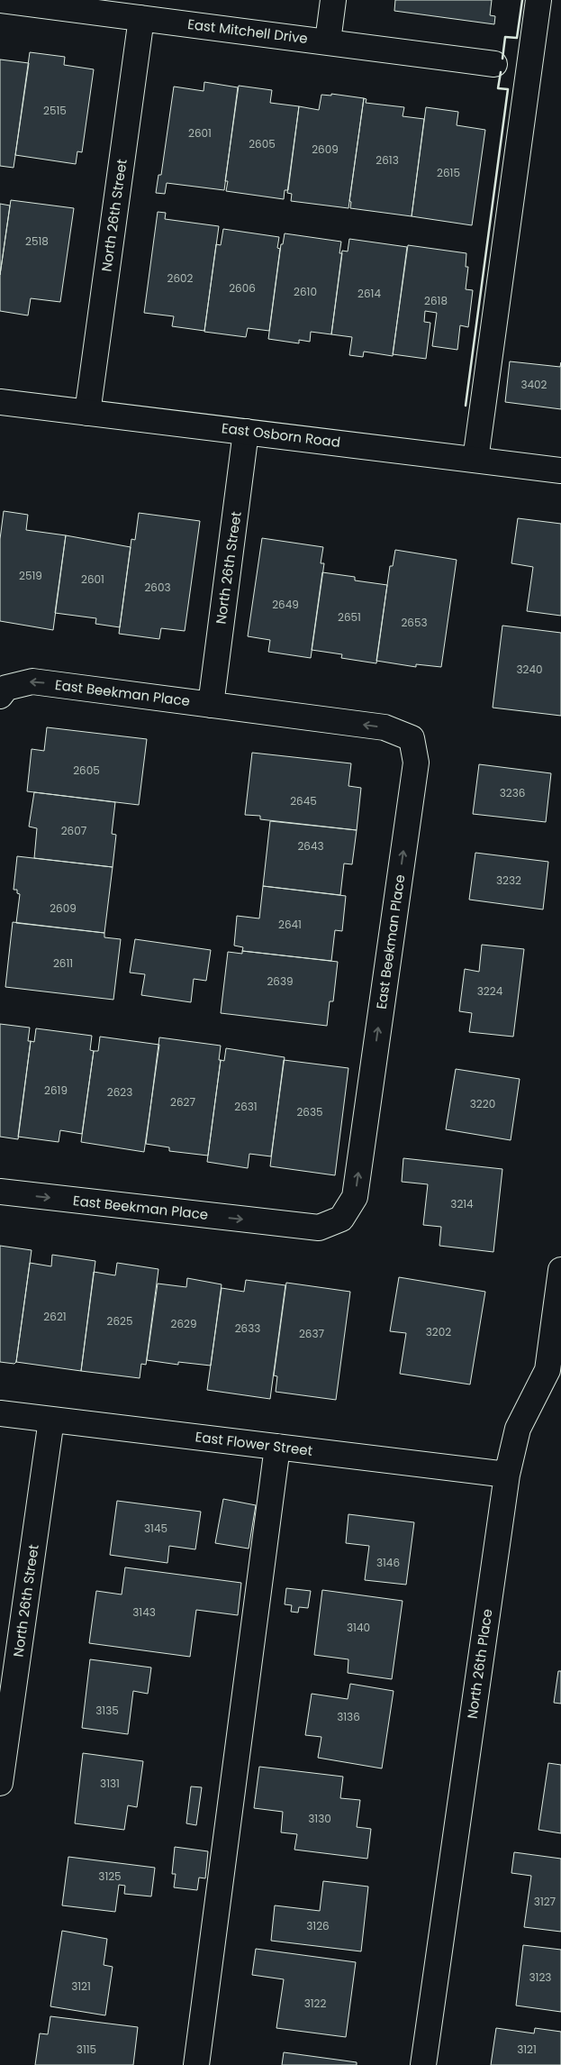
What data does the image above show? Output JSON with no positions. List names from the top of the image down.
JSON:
{
  "streets": {
    "street": [
      "East Mitchell Drive",
      "North 26th Street",
      "East Osborn Road",
      "East Beekman Place",
      "East Flower Street",
      "North 26th Place"
    ]
  },
  "crossings": [
    ["East Mitchell Drive", "North 26th Street"],
    ["North 26th Street", "East Osborn Road"],
    ["North 26th Street", "East Beekman Place"],
    ["North 26th Street", "East Flower Street"],
    ["East Flower Street", "North 26th Place"]
  ],
  "house_numbers": [
    "2515",
    "2601",
    "2605",
    "2609",
    "2613",
    "2615",
    "2518",
    "2602",
    "2606",
    "2610",
    "2614",
    "2618",
    "3402",
    "2519",
    "2601",
    "2603",
    "2649",
    "2651",
    "2653",
    "3240",
    "2605",
    "3236",
    "2645",
    "2607",
    "2643",
    "3232",
    "2609",
    "2641",
    "2611",
    "2639",
    "3224",
    "2619",
    "2623",
    "2627",
    "3220",
    "2631",
    "2635",
    "3214",
    "2621",
    "2625",
    "2629",
    "2633",
    "3202",
    "2637",
    "3145",
    "3146",
    "3143",
    "3140",
    "3135",
    "3136",
    "3131",
    "3130",
    "3125",
    "3127",
    "3126",
    "3123",
    "3121",
    "3122",
    "3115",
    "3121"
  ]
}
